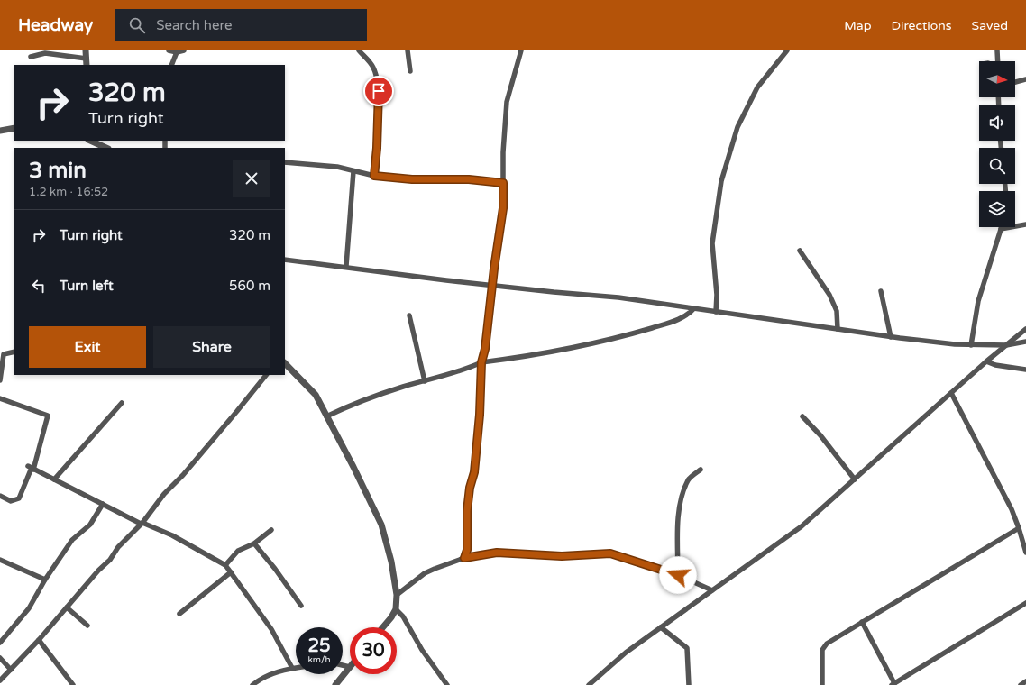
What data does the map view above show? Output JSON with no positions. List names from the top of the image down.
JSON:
{
  "north": "right",
  "page": {
    "header": "Headway",
    "search": "Search here",
    "nav": ["Map", "Directions", "Saved"],
    "turn": ["320 m", "Turn right"],
    "heading": ["3 min", "1.2 km · 16:52"],
    "list": [
      {
        "name": "Turn right",
        "value": "320 m"
      },
      {
        "name": "Turn left",
        "value": "560 m"
      }
    ],
    "buttons": ["Exit", "Share"],
    "speed": "25 km/h",
    "limit": "30"
  }
}
